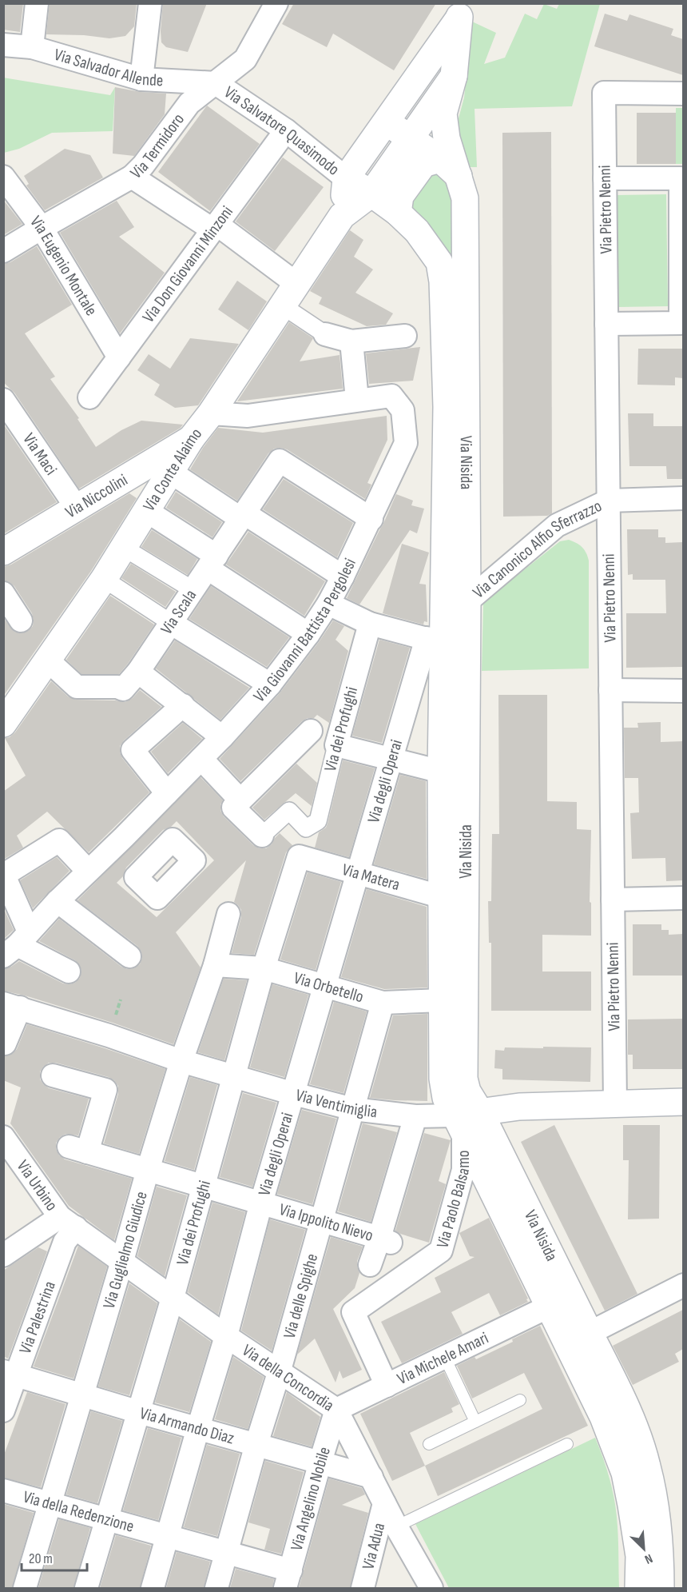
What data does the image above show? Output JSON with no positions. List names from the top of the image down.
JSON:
{
  "streets": {
    "main road": [
      "Via Nisida",
      "Via Conte Alaimo",
      "Via Niccolini",
      "Via Ventimiglia"
    ],
    "street": [
      "Via Salvador Allende",
      "Via Salvatore Quasimodo",
      "Via Termidoro",
      "Via Pietro Nenni",
      "Via Don Giovanni Minzoni",
      "Via Eugenio Montale",
      "Via Maci",
      "Via Canonico Alfio Sferrazzo",
      "Via Scala",
      "Via Giovanni Battista Pergolesi",
      "Via dei Profughi",
      "Via degli Operai",
      "Via Matera",
      "Via Orbetello",
      "Via Urbino",
      "Via Paolo Balsamo",
      "Via Ippolito Nievo",
      "Via Guglielmo Giudice",
      "Via delle Spighe",
      "Via Palestrina",
      "Via Michele Amari",
      "Via della Concordia",
      "Via Armando Diaz",
      "Via Angelino Nobile",
      "Via della Redenzione",
      "Via Adua"
    ]
  },
  "crossings": [
    ["Via Salvador Allende", "Via Salvatore Quasimodo"],
    ["Via Salvador Allende", "Via Termidoro"],
    ["Via Salvatore Quasimodo", "Via Termidoro"],
    ["Via Salvatore Quasimodo", "Via Don Giovanni Minzoni"],
    ["Via Salvatore Quasimodo", "Via Nisida"],
    ["Via Termidoro", "Via Eugenio Montale"],
    ["Via Pietro Nenni", "Via Canonico Alfio Sferrazzo"],
    ["Via Pietro Nenni", "Via Ventimiglia"],
    ["Via Don Giovanni Minzoni", "Via Eugenio Montale"],
    ["Via Maci", "Via Niccolini"],
    ["Via Nisida", "Via Canonico Alfio Sferrazzo"],
    ["Via Nisida", "Via degli Operai"],
    ["Via Nisida", "Via Matera"],
    ["Via Nisida", "Via Orbetello"],
    ["Via Nisida", "Via Ventimiglia"],
    ["Via Nisida", "Via Paolo Balsamo"],
    ["Via Nisida", "Via Michele Amari"],
    ["Via Conte Alaimo", "Via Niccolini"],
    ["Via Conte Alaimo", "Via Scala"],
    ["Via Conte Alaimo", "Via Giovanni Battista Pergolesi"],
    ["Via Scala", "Via Giovanni Battista Pergolesi"],
    ["Via dei Profughi", "Via Matera"],
    ["Via dei Profughi", "Via Orbetello"],
    ["Via dei Profughi", "Via Ventimiglia"],
    ["Via dei Profughi", "Via Ippolito Nievo"],
    ["Via dei Profughi", "Via della Concordia"],
    ["Via dei Profughi", "Via Armando Diaz"],
    ["Via dei Profughi", "Via della Redenzione"],
    ["Via degli Operai", "Via Matera"],
    ["Via degli Operai", "Via Orbetello"],
    ["Via degli Operai", "Via Ventimiglia"],
    ["Via degli Operai", "Via Ippolito Nievo"],
    ["Via degli Operai", "Via della Concordia"],
    ["Via degli Operai", "Via Armando Diaz"],
    ["Via degli Operai", "Via della Redenzione"],
    ["Via Orbetello", "Via Guglielmo Giudice"],
    ["Via Orbetello", "Via delle Spighe"],
    ["Via Ventimiglia", "Via Paolo Balsamo"],
    ["Via Ventimiglia", "Via Ippolito Nievo"],
    ["Via Ventimiglia", "Via Guglielmo Giudice"],
    ["Via Ventimiglia", "Via delle Spighe"],
    ["Via Urbino", "Via Palestrina"],
    ["Via Urbino", "Via della Concordia"],
    ["Via Paolo Balsamo", "Via Michele Amari"],
    ["Via Ippolito Nievo", "Via Guglielmo Giudice"],
    ["Via Ippolito Nievo", "Via delle Spighe"],
    ["Via Guglielmo Giudice", "Via della Concordia"],
    ["Via Guglielmo Giudice", "Via Armando Diaz"],
    ["Via Guglielmo Giudice", "Via della Redenzione"],
    ["Via delle Spighe", "Via della Concordia"],
    ["Via delle Spighe", "Via Armando Diaz"],
    ["Via delle Spighe", "Via della Redenzione"],
    ["Via Palestrina", "Via della Concordia"],
    ["Via Palestrina", "Via Armando Diaz"],
    ["Via Michele Amari", "Via della Concordia"],
    ["Via Michele Amari", "Via Angelino Nobile"],
    ["Via della Concordia", "Via Armando Diaz"],
    ["Via della Concordia", "Via Angelino Nobile"],
    ["Via della Concordia", "Via Adua"],
    ["Via Armando Diaz", "Via Angelino Nobile"],
    ["Via Angelino Nobile", "Via della Redenzione"]
  ],
  "scale_bar": "20 m",
  "north": "bottom right"
}
